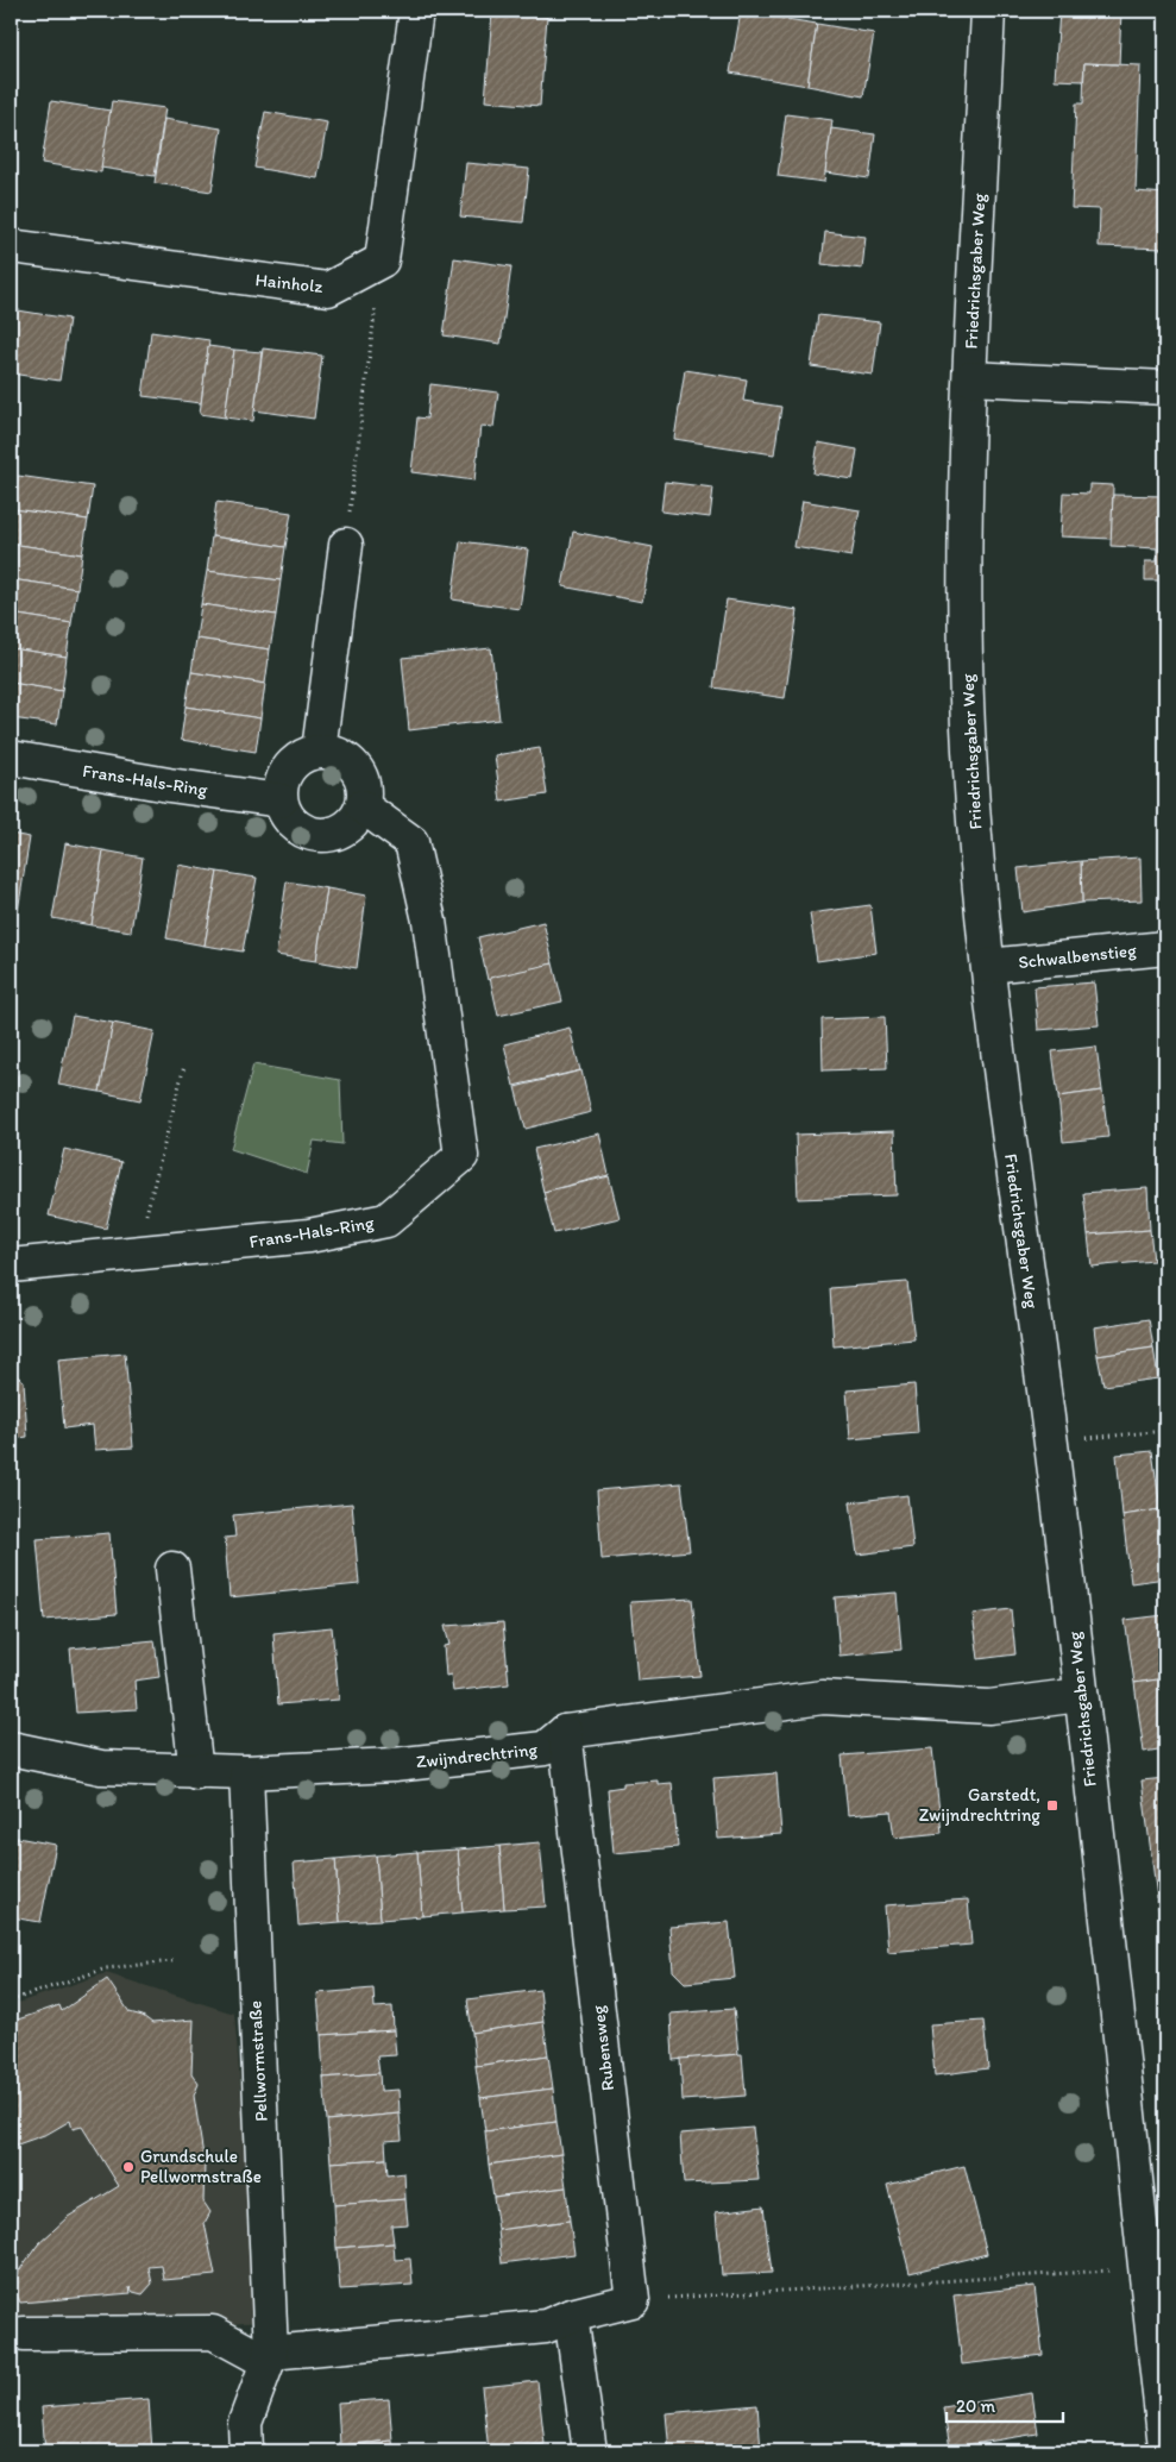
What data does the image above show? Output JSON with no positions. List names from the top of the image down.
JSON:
{
  "streets": {
    "street": [
      "Friedrichsgaber Weg",
      "Hainholz",
      "Frans-Hals-Ring",
      "Schwalbenstieg",
      "Zwijndrechtring",
      "Rubensweg",
      "Pellwormstraße"
    ]
  },
  "crossings": [
    ["Friedrichsgaber Weg", "Schwalbenstieg"],
    ["Friedrichsgaber Weg", "Zwijndrechtring"],
    ["Zwijndrechtring", "Rubensweg"],
    ["Zwijndrechtring", "Pellwormstraße"]
  ],
  "places": {
    "transit": ["Garstedt, Zwijndrechtring"],
    "other": ["Grundschule Pellwormstraße"]
  },
  "scale_bar": "20 m"
}
